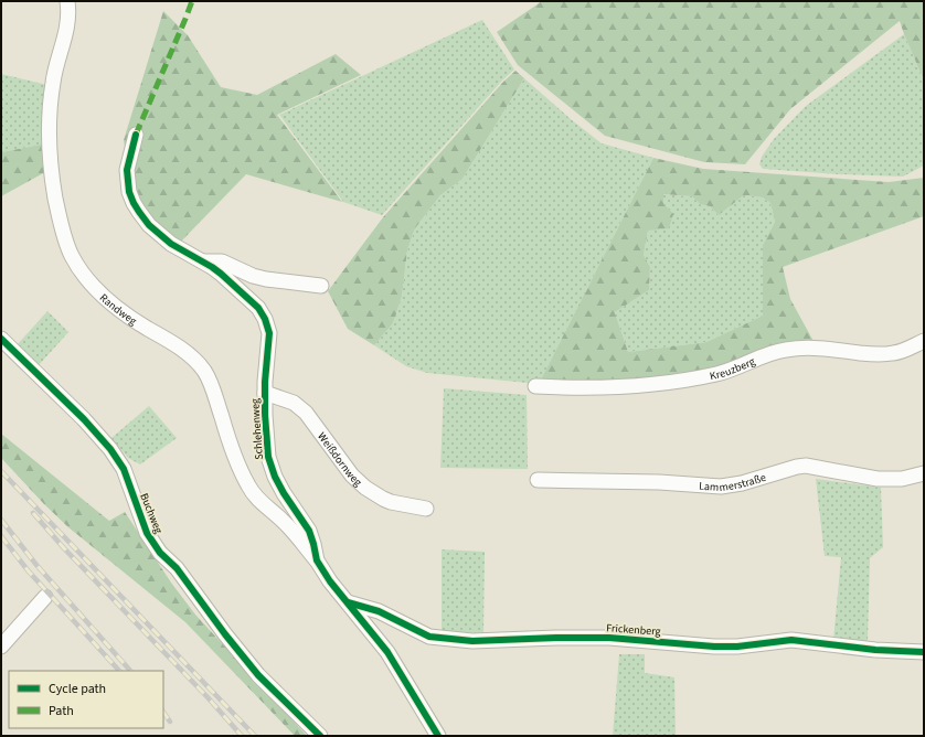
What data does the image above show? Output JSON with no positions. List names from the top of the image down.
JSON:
{
  "streets": {
    "street": [
      "Randweg",
      "Kreuzberg",
      "Schlehenweg",
      "Weißdornweg",
      "Lammerstraße",
      "Buchweg",
      "Frickenberg"
    ]
  },
  "crossings": [
    ["Randweg", "Schlehenweg"],
    ["Schlehenweg", "Weißdornweg"],
    ["Schlehenweg", "Frickenberg"]
  ],
  "legend": ["Cycle path", "Path"]
}
